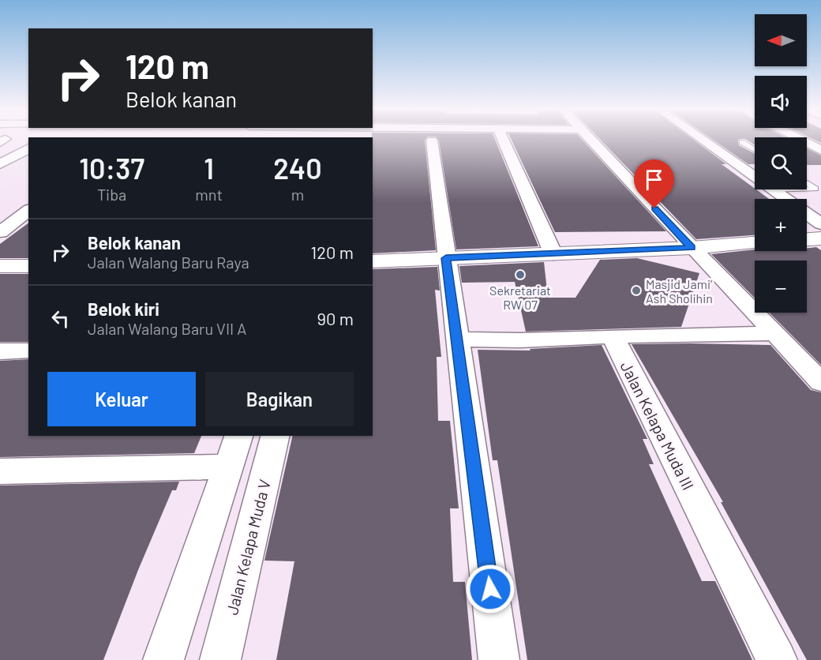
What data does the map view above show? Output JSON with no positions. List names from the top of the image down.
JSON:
{
  "streets": {
    "street": ["Jalan Kelapa Muda III", "Jalan Kelapa Muda V"]
  },
  "places": ["Sekretariat RW 07", "Masjid Jami' Ash Sholihin"],
  "north": "left",
  "page": {
    "map_buttons": ["+", "−"],
    "turn": ["120 m", "Belok kanan"],
    "eta": [
      "10:37",
      "Tiba",
      "1",
      "mnt",
      "240",
      "m"
    ],
    "list": [
      {
        "name": "Belok kanan",
        "note": "Jalan Walang Baru Raya",
        "value": "120 m"
      },
      {
        "name": "Belok kiri",
        "note": "Jalan Walang Baru VII A",
        "value": "90 m"
      }
    ],
    "buttons": ["Keluar", "Bagikan"]
  }
}
